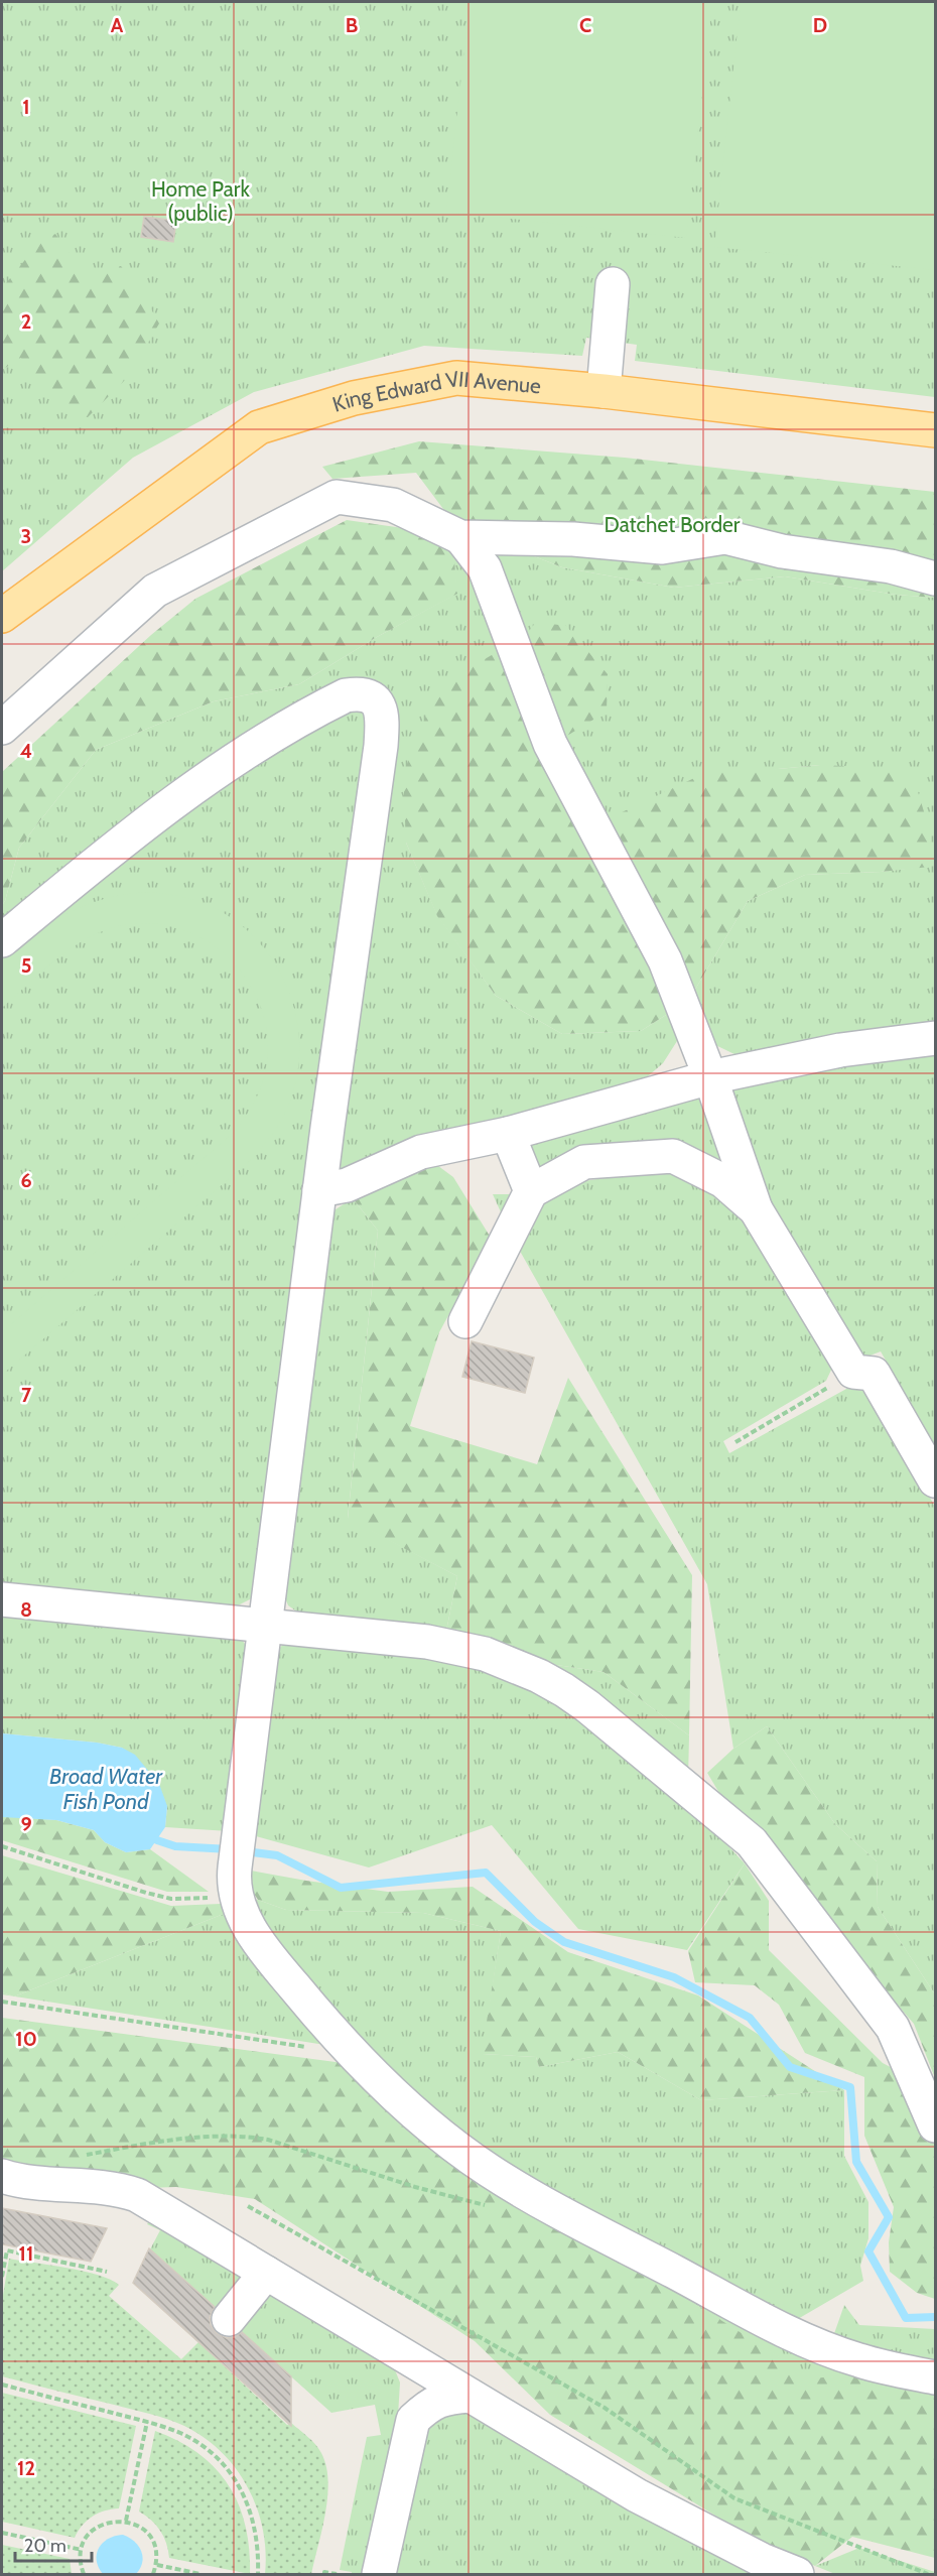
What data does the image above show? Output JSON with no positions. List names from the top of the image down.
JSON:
{
  "streets": {
    "main road": ["King Edward VII Avenue"]
  },
  "water": ["Broad Water Fish Pond"],
  "parks": ["Home Park (public)", "Datchet Border"],
  "scale_bar": "20 m",
  "grid": {
    "columns": [
      "A",
      "B",
      "C",
      "D"
    ],
    "rows": [
      "1",
      "2",
      "3",
      "4",
      "5",
      "6",
      "7",
      "8",
      "9",
      "10",
      "11",
      "12"
    ]
  }
}
